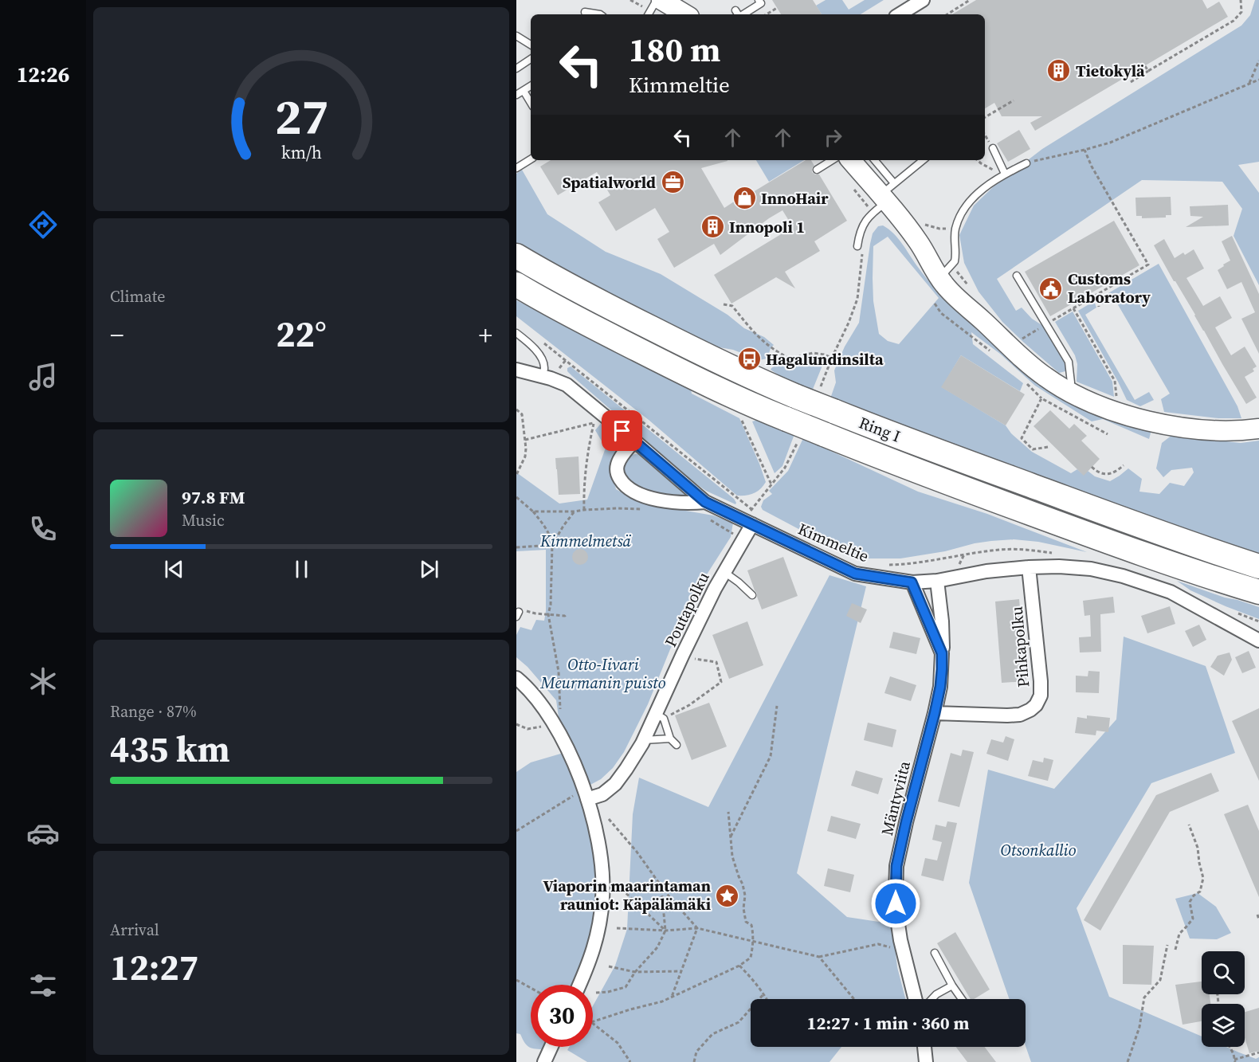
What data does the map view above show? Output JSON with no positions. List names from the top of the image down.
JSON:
{
  "streets": {
    "highway": ["Ring I"],
    "street": [
      "Kimmeltie",
      "Poutapolku",
      "Pihkapolku",
      "Mäntyviita"
    ]
  },
  "crossings": [
    ["Kimmeltie", "Poutapolku"],
    ["Kimmeltie", "Pihkapolku"],
    ["Kimmeltie", "Mäntyviita"],
    ["Pihkapolku", "Mäntyviita"]
  ],
  "parks": ["Kimmelmetsä", "Otto-Iivari Meurmanin puisto", "Otsonkallio"],
  "places": {
    "building": ["Tietokylä", "Innopoli 1"],
    "office": ["Spatialworld"],
    "shop": ["InnoHair"],
    "public building": ["Customs Laboratory"],
    "bus stop": ["Hagalundinsilta"],
    "place": ["Viaporin maarintaman rauniot: Käpälämäki"]
  },
  "page": {
    "tabs": "12:26",
    "turn": ["180 m", "Kimmeltie"],
    "tile": [
      "Climate",
      ["Range · 87%", "435 km"],
      ["Arrival", "12:27"]
    ],
    "heat": ["−", "22°", "+"],
    "song": ["97.8 FM", "Music"],
    "limit": "30",
    "trip": "12:27 · 1 min · 360 m",
    "gauge": ["27", "km/h"]
  }
}
